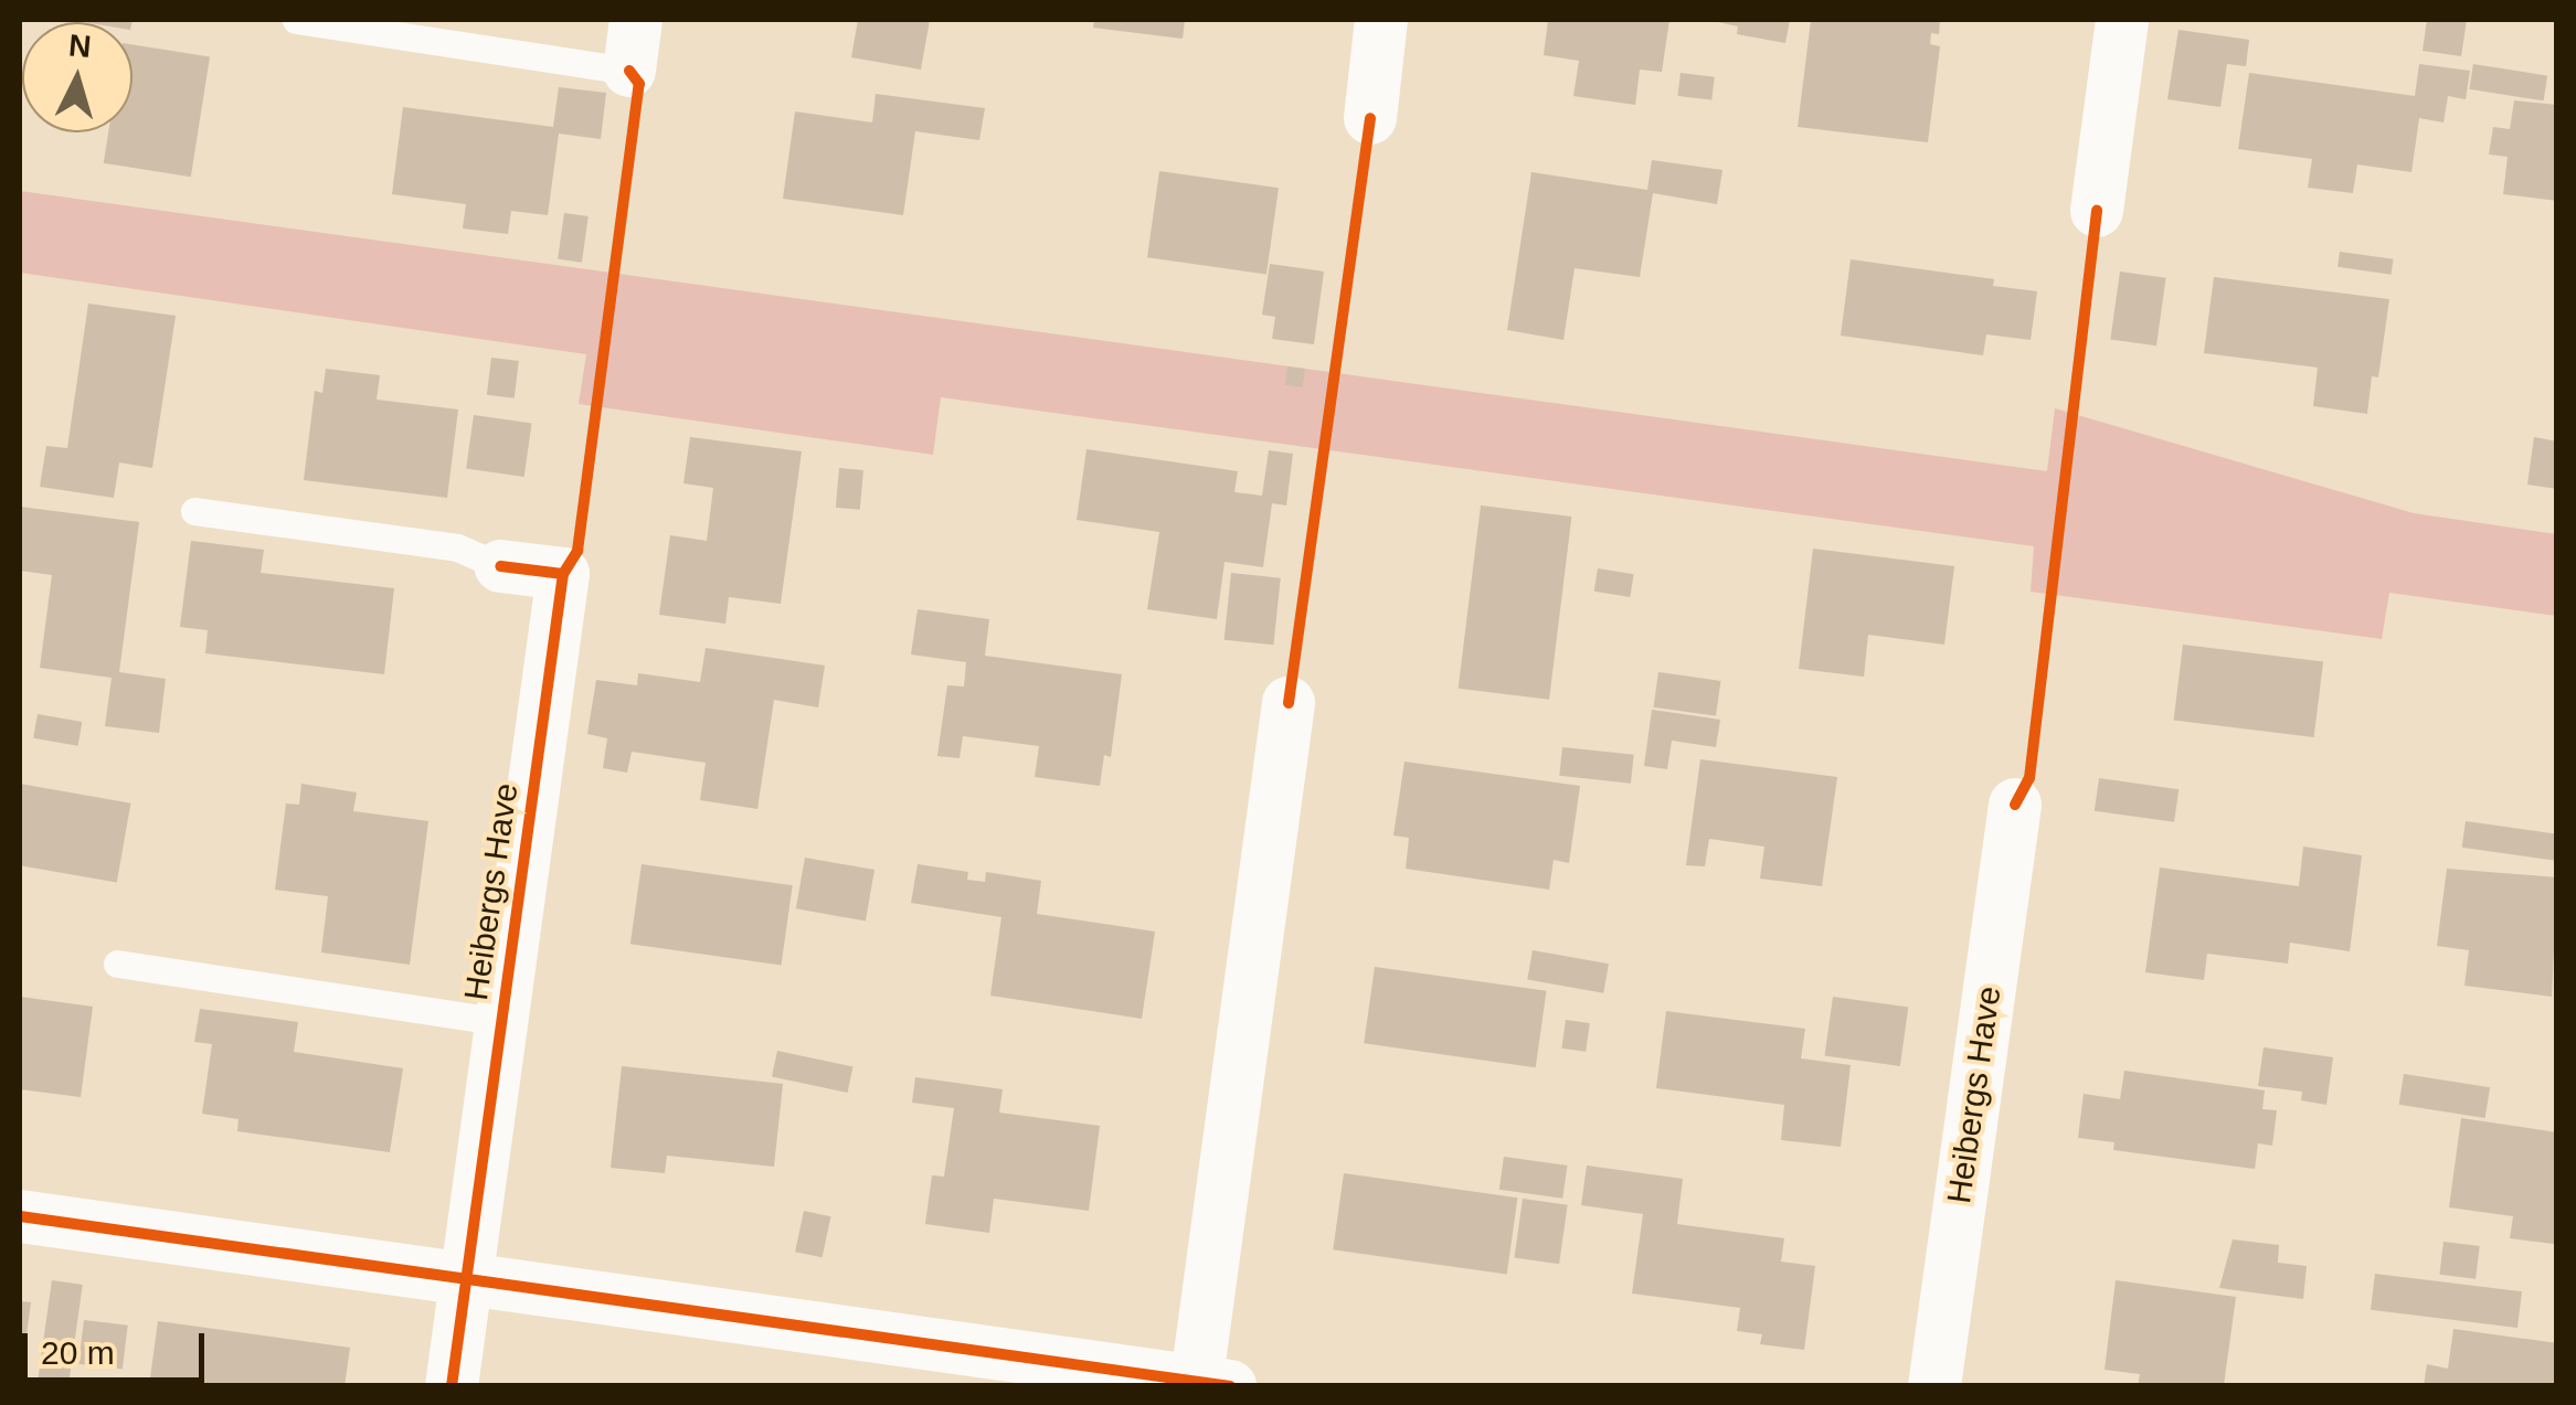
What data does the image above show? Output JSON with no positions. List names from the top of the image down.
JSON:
{
  "streets": {
    "street": ["Heibergs Have"]
  },
  "scale_bar": "20 m",
  "north": "top"
}
